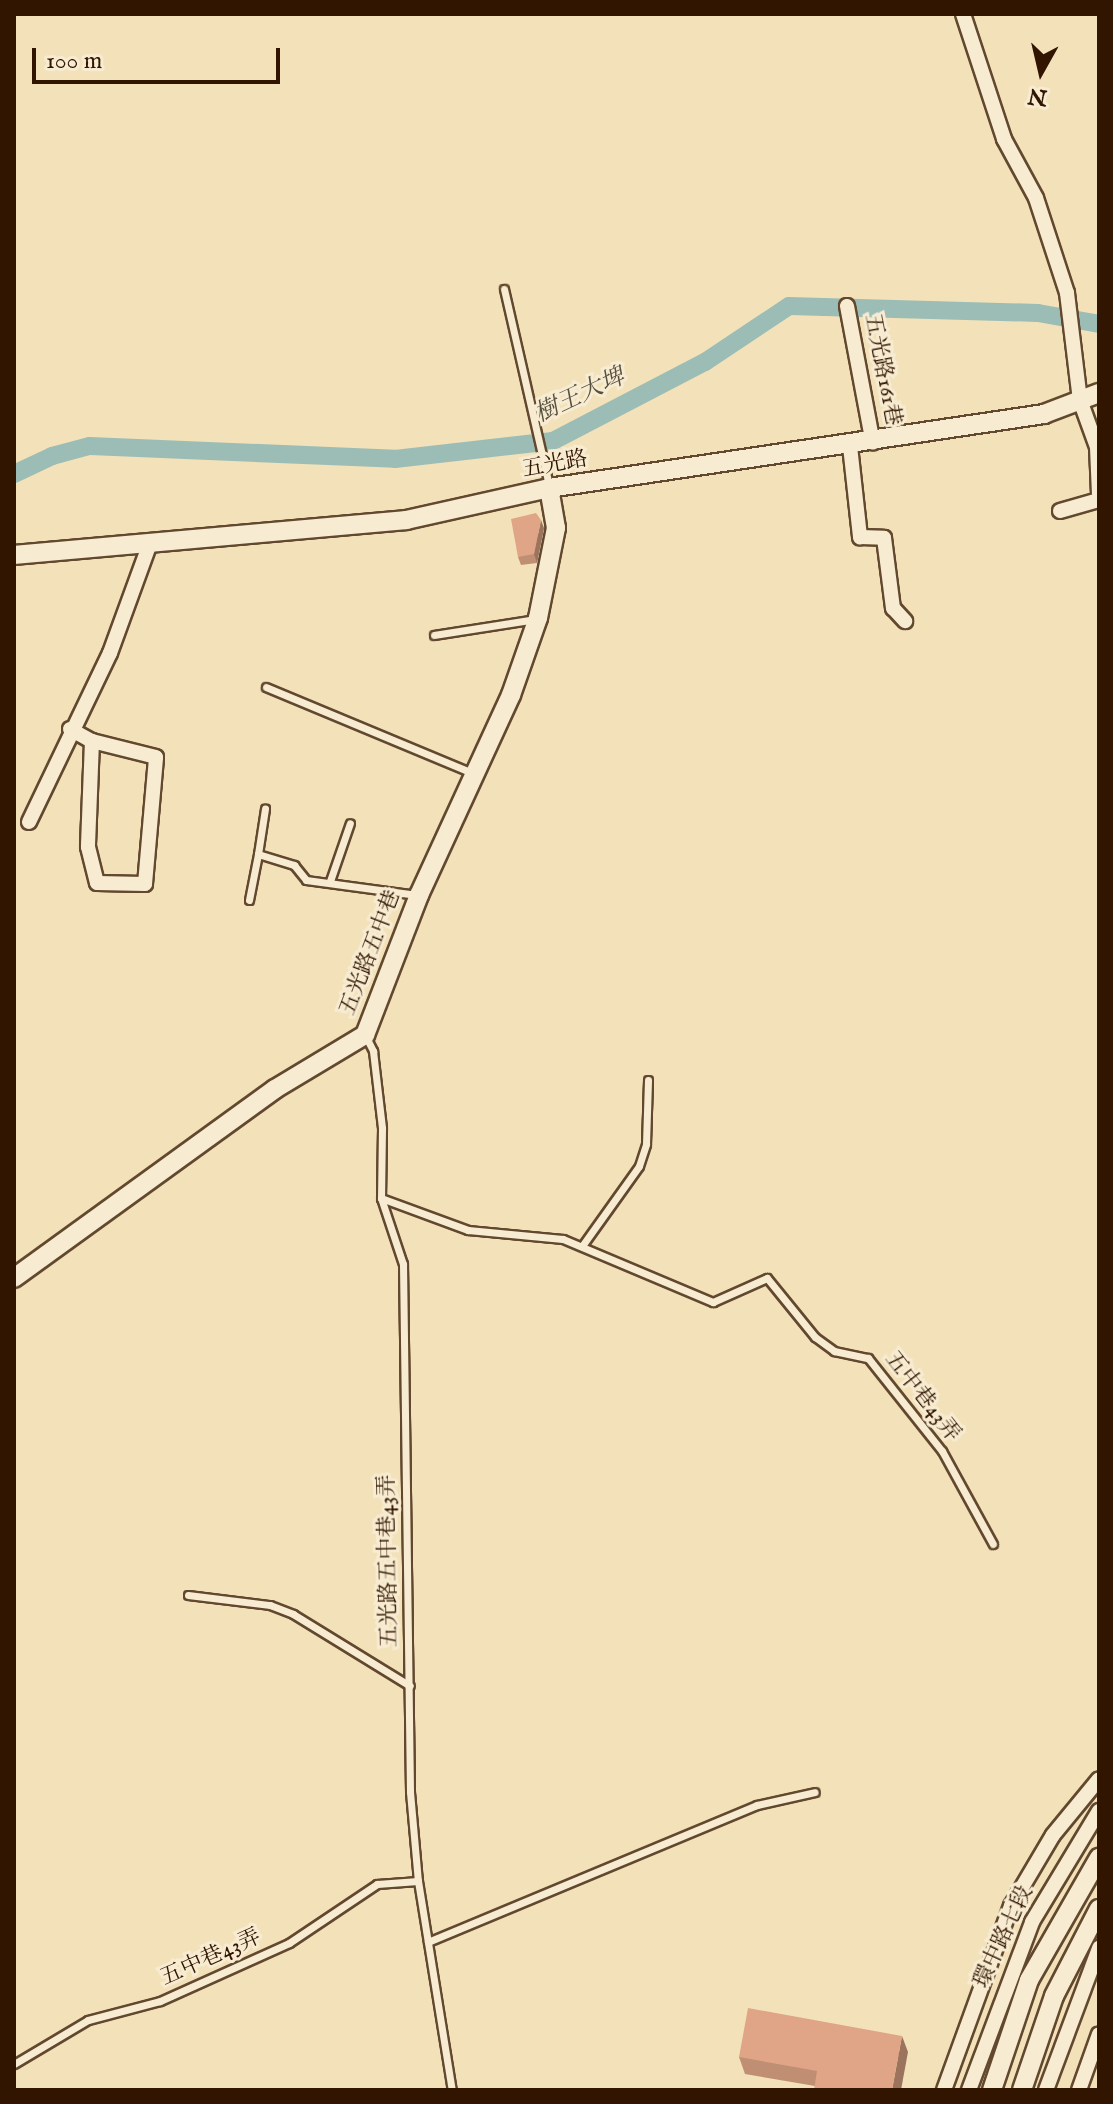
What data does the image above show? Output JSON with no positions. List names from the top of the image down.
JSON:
{
  "streets": {
    "street": [
      "五光路161巷",
      "五光路",
      "五光路五中巷",
      "環中路七段"
    ],
    "lane": ["五中巷43弄", "五光路五中巷43弄"]
  },
  "crossings": [
    ["五光路161巷", "五光路"],
    ["五光路", "五光路五中巷"],
    ["五光路五中巷", "五光路五中巷43弄"],
    ["五中巷43弄", "五光路五中巷43弄"]
  ],
  "water": ["樹王大埤"],
  "scale_bar": "100 m",
  "north": "bottom"
}
